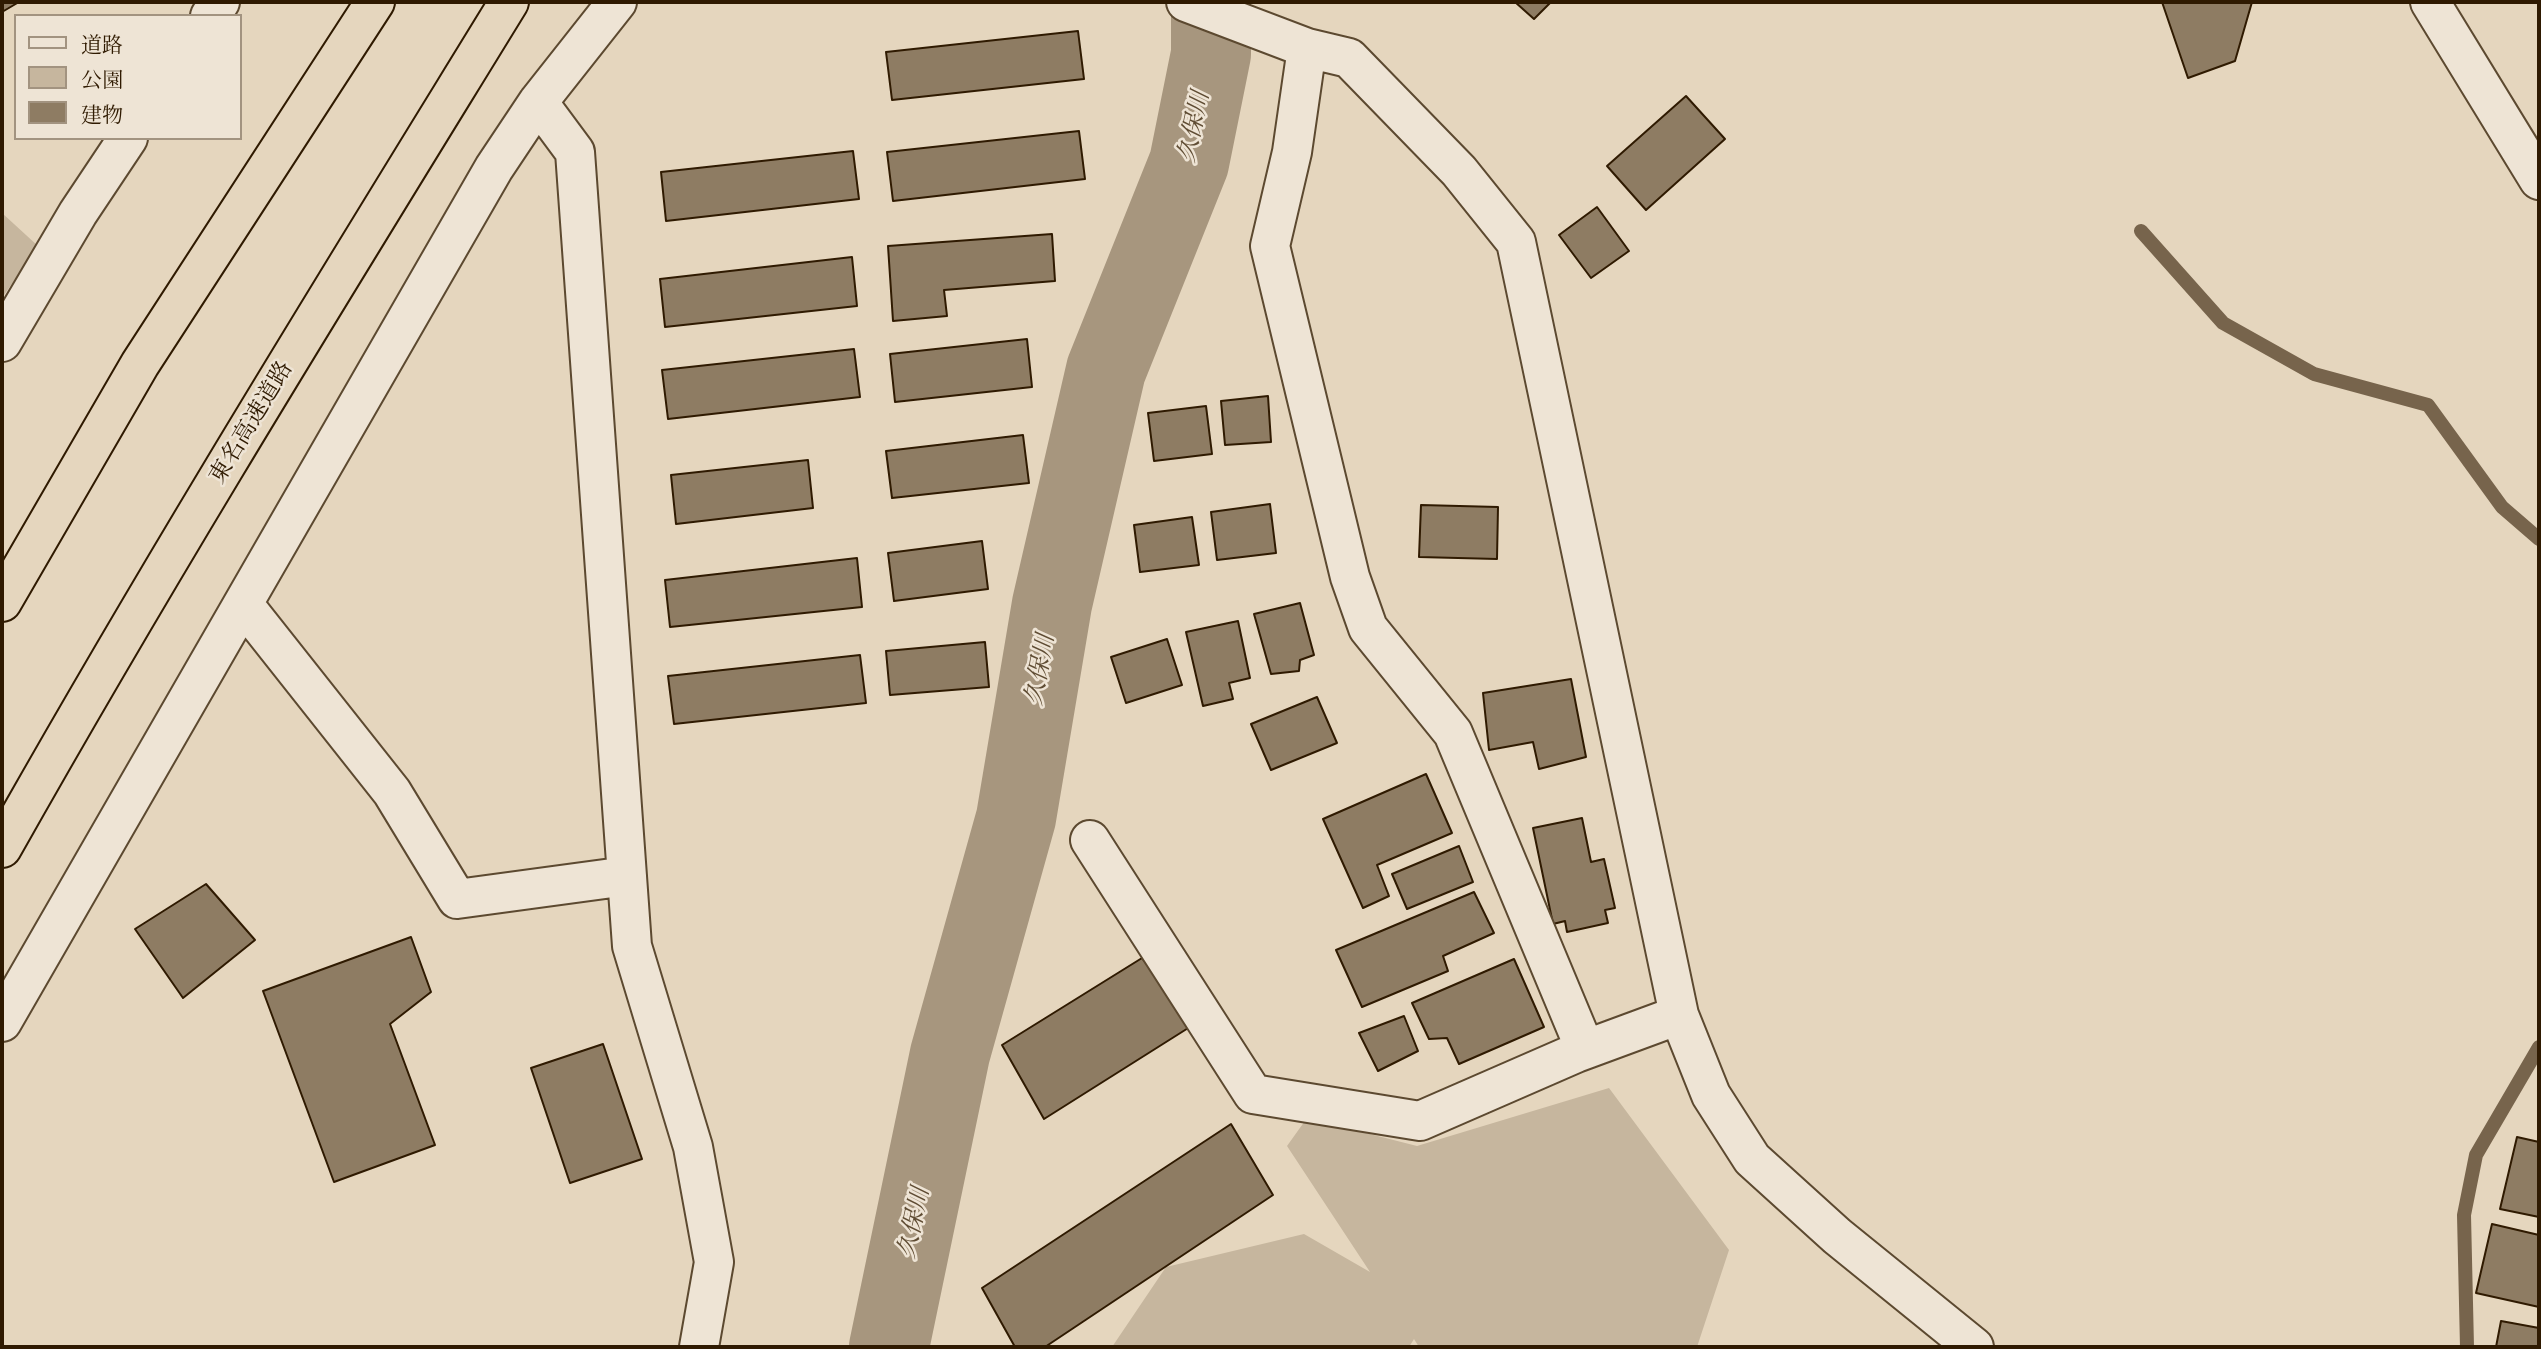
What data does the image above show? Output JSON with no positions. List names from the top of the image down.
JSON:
{
  "streets": {
    "highway": ["東名高速道路"]
  },
  "water": ["久保川"],
  "legend": ["道路", "公園", "建物"]
}
